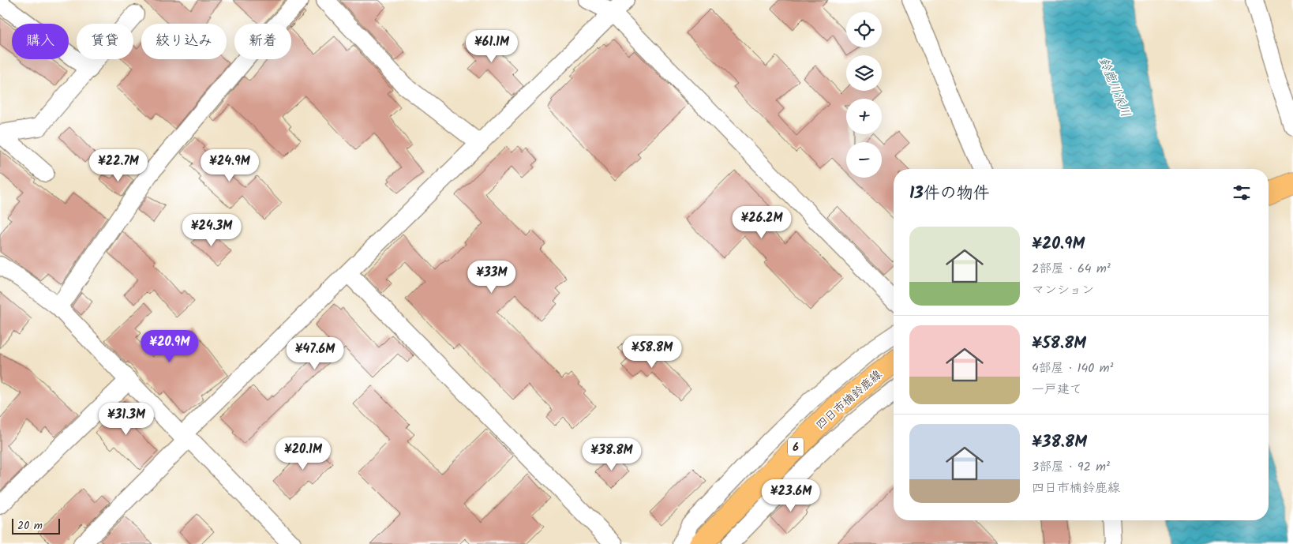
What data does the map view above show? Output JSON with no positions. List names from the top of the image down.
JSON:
{
  "streets": {
    "main road": ["四日市楠鈴鹿線", "6"]
  },
  "water": ["鈴鹿川派川"],
  "scale_bar": "20 m",
  "page": {
    "map_buttons": ["+", "−"],
    "chip": [
      "購入",
      "賃貸",
      "絞り込み",
      "新着"
    ],
    "price": [
      "¥61.1M",
      "¥22.7M",
      "¥24.9M",
      "¥26.2M",
      "¥24.3M",
      "¥33M",
      "¥20.9M",
      "¥58.8M",
      "¥47.6M",
      "¥31.3M",
      "¥20.1M",
      "¥38.8M",
      "¥23.6M"
    ],
    "heading": "13件の物件",
    "list": [
      {
        "name": "¥20.9M",
        "note": "2部屋 · 64 m² · マンション"
      },
      {
        "name": "¥58.8M",
        "note": "4部屋 · 140 m² · 一戸建て"
      },
      {
        "name": "¥38.8M",
        "note": "3部屋 · 92 m² · 四日市楠鈴鹿線"
      }
    ],
    "scale": "20 m"
  }
}
